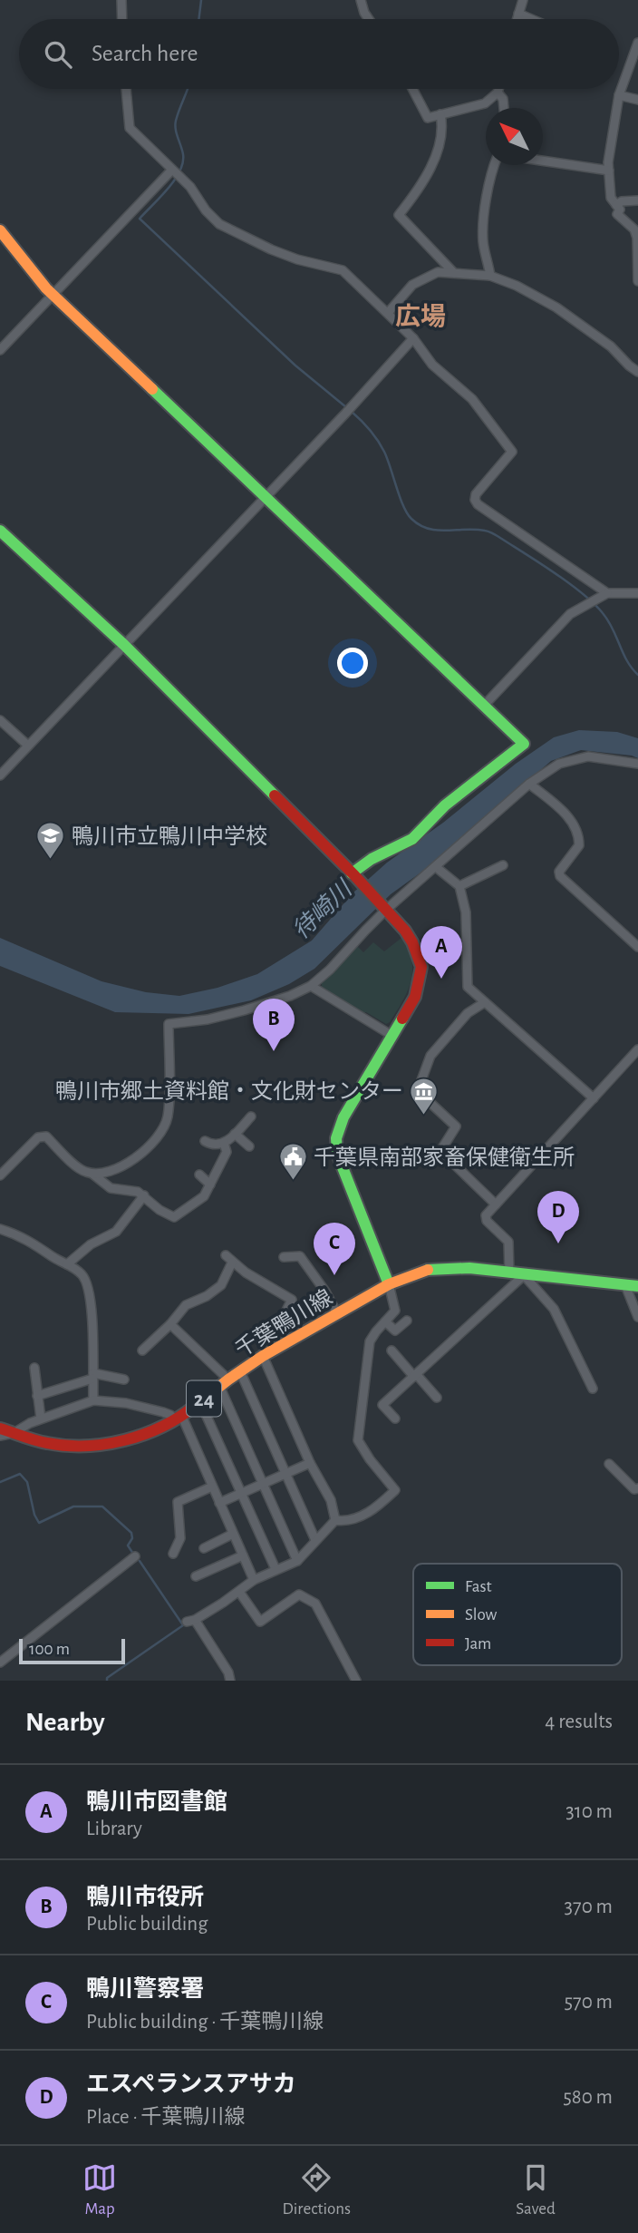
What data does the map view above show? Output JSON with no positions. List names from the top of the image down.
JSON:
{
  "streets": {
    "street": ["千葉鴨川線", "24"]
  },
  "districts": ["広場"],
  "water": ["待崎川"],
  "places": {
    "school or university": ["鴨川市立鴨川中学校"],
    "museum": ["鴨川市郷土資料館・文化財センター"],
    "public building": ["千葉県南部家畜保健衛生所"]
  },
  "legend": ["Fast", "Slow", "Jam"],
  "scale_bar": "100 m",
  "north": "top left",
  "page": {
    "search": "Search here",
    "pins": [
      "A",
      "B",
      "D",
      "C"
    ],
    "scale": "100 m",
    "heading": ["Nearby", "4 results"],
    "list": [
      {
        "mark": "A",
        "name": "鴨川市図書館",
        "note": "Library",
        "value": "310 m"
      },
      {
        "mark": "B",
        "name": "鴨川市役所",
        "note": "Public building",
        "value": "370 m"
      },
      {
        "mark": "C",
        "name": "鴨川警察署",
        "note": "Public building · 千葉鴨川線",
        "value": "570 m"
      },
      {
        "mark": "D",
        "name": "エスペランスアサカ",
        "note": "Place · 千葉鴨川線",
        "value": "580 m"
      }
    ],
    "nav": ["Map", "Directions", "Saved"]
  }
}
